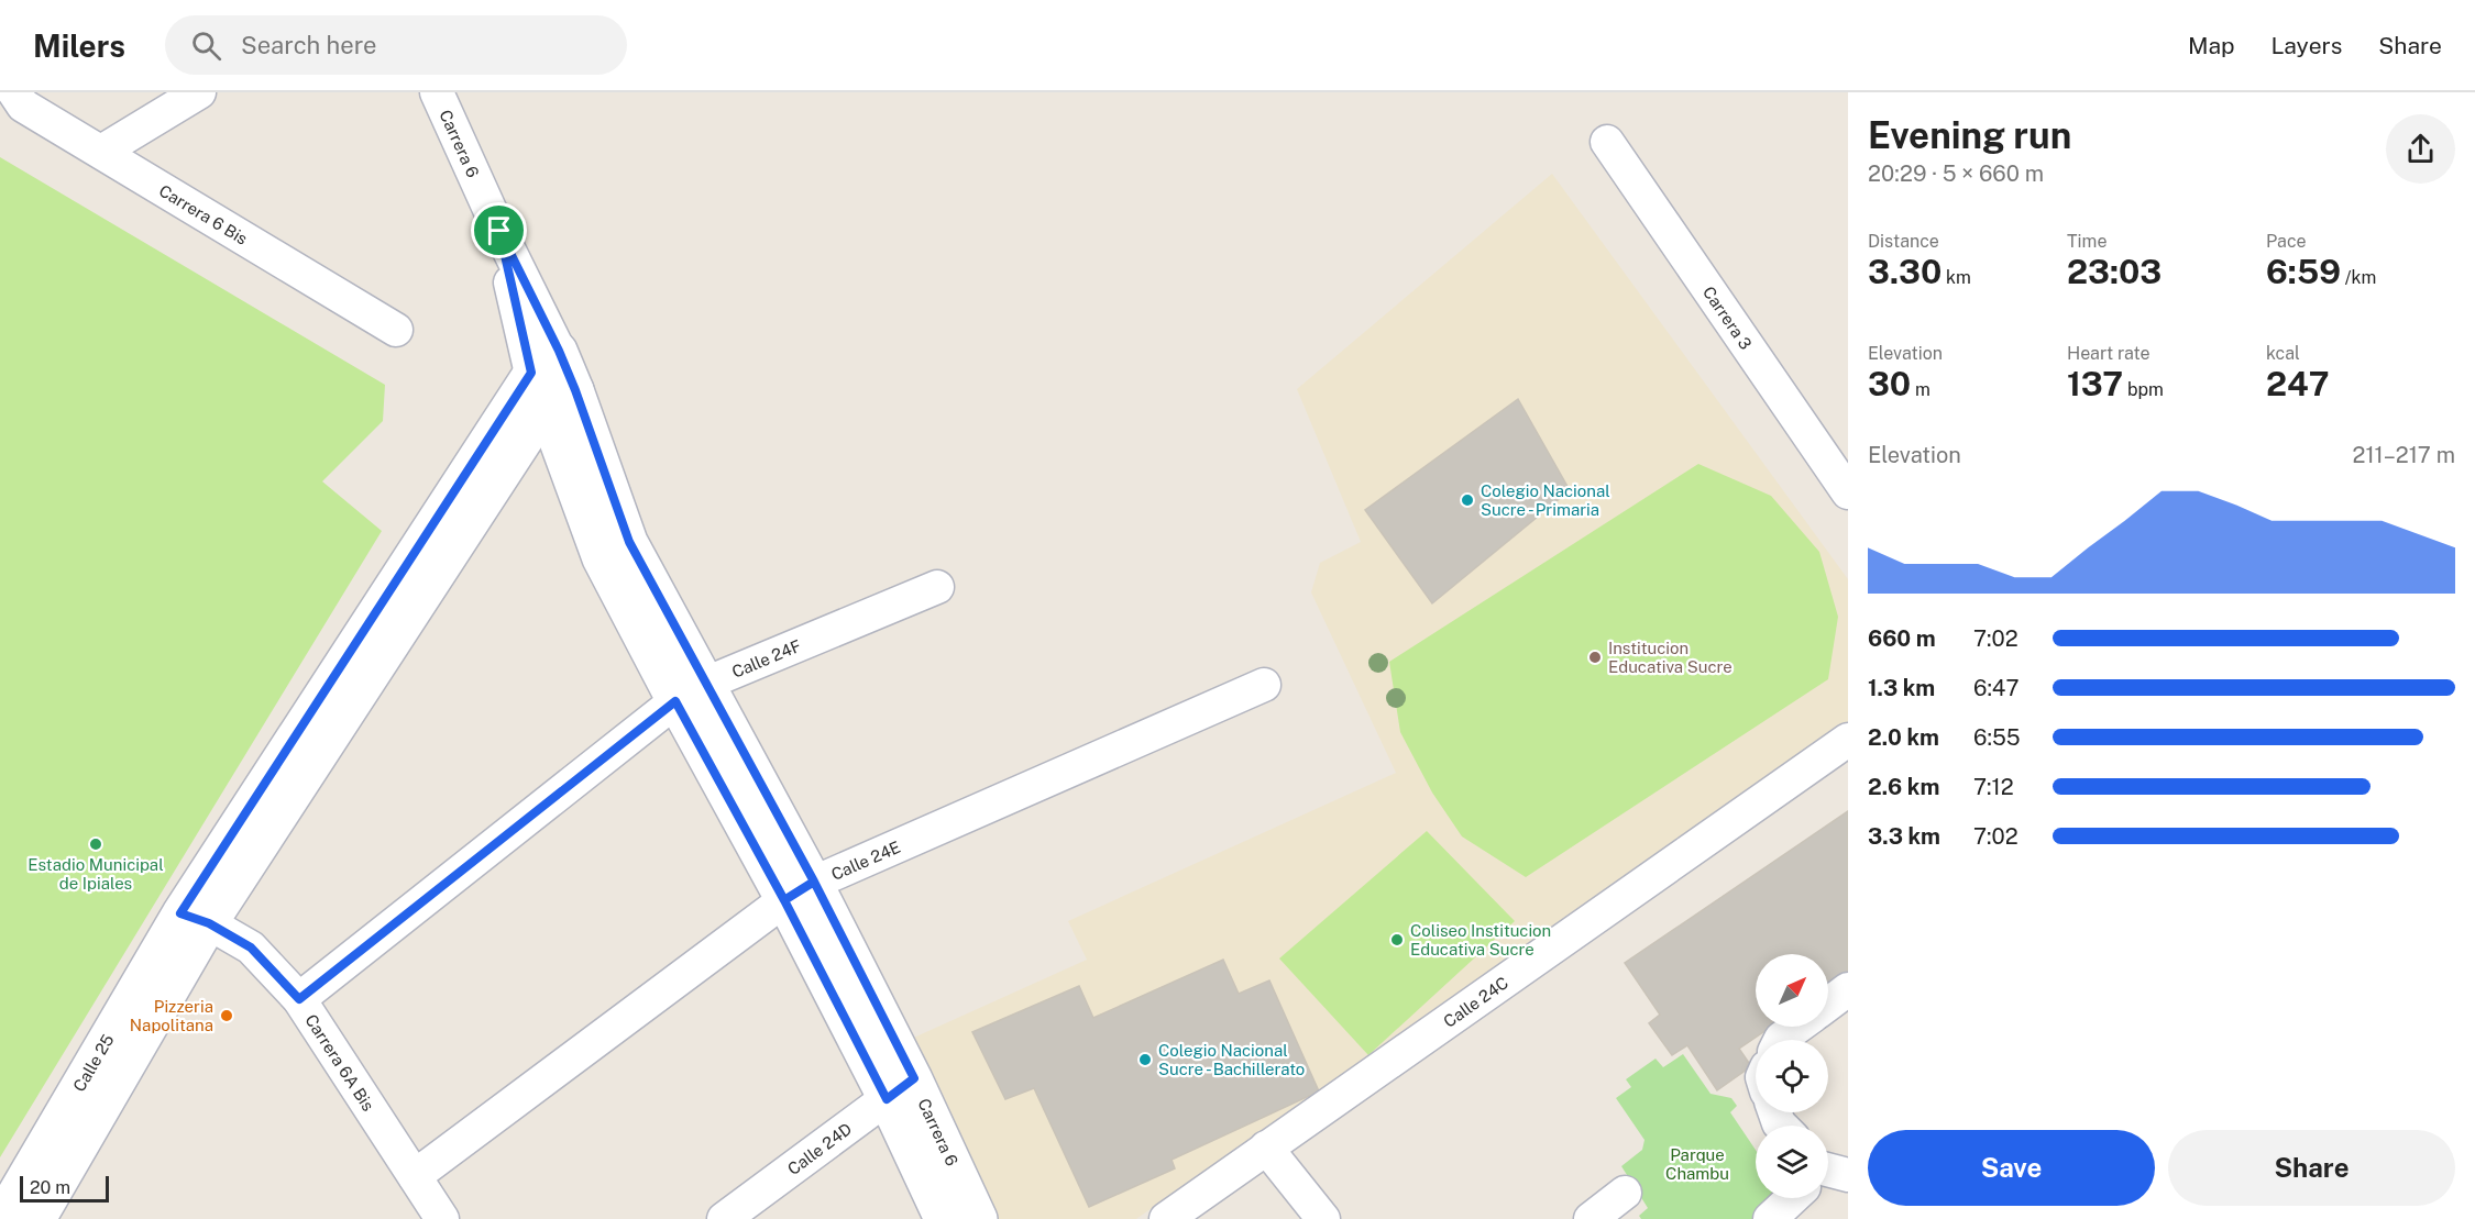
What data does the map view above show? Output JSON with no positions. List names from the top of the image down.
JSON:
{
  "streets": {
    "street": [
      "Carrera 6",
      "Carrera 6 Bis",
      "Carrera 3",
      "Calle 24F",
      "Calle 24E",
      "Calle 24C",
      "Calle 25",
      "Carrera 6A Bis",
      "Calle 24D"
    ]
  },
  "crossings": [
    ["Carrera 6", "Calle 24F"],
    ["Carrera 6", "Calle 24E"],
    ["Carrera 6", "Calle 25"],
    ["Carrera 6", "Calle 24D"],
    ["Calle 24F", "Carrera 6A Bis"],
    ["Calle 24E", "Carrera 6A Bis"],
    ["Calle 25", "Carrera 6A Bis"]
  ],
  "parks": ["Parque Chambu"],
  "places": [
    "Colegio Nacional Sucre - Primaria",
    "Institucion Educativa Sucre",
    "Estadio Municipal de Ipiales",
    "Coliseo Institucion Educativa Sucre",
    "Pizzeria Napolitana",
    "Colegio Nacional Sucre - Bachillerato"
  ],
  "scale_bar": "20 m",
  "north": "top right",
  "page": {
    "header": "Milers",
    "search": "Search here",
    "nav": ["Map", "Layers", "Share"],
    "heading": ["Evening run", "20:29 · 5 × 660 m"],
    "stats": [
      ["Distance", "3.30 km"],
      ["Time", "23:03"],
      ["Pace", "6:59 /km"],
      ["Elevation", "30 m"],
      ["Heart rate", "137 bpm"],
      ["kcal", "247"]
    ],
    "chart": ["Elevation", "211–217 m"],
    "list": [
      {
        "name": "660 m",
        "note": "7:02"
      },
      {
        "name": "1.3 km",
        "note": "6:47"
      },
      {
        "name": "2.0 km",
        "note": "6:55"
      },
      {
        "name": "2.6 km",
        "note": "7:12"
      },
      {
        "name": "3.3 km",
        "note": "7:02"
      }
    ],
    "buttons": ["Save", "Share"],
    "scale": "20 m"
  }
}
